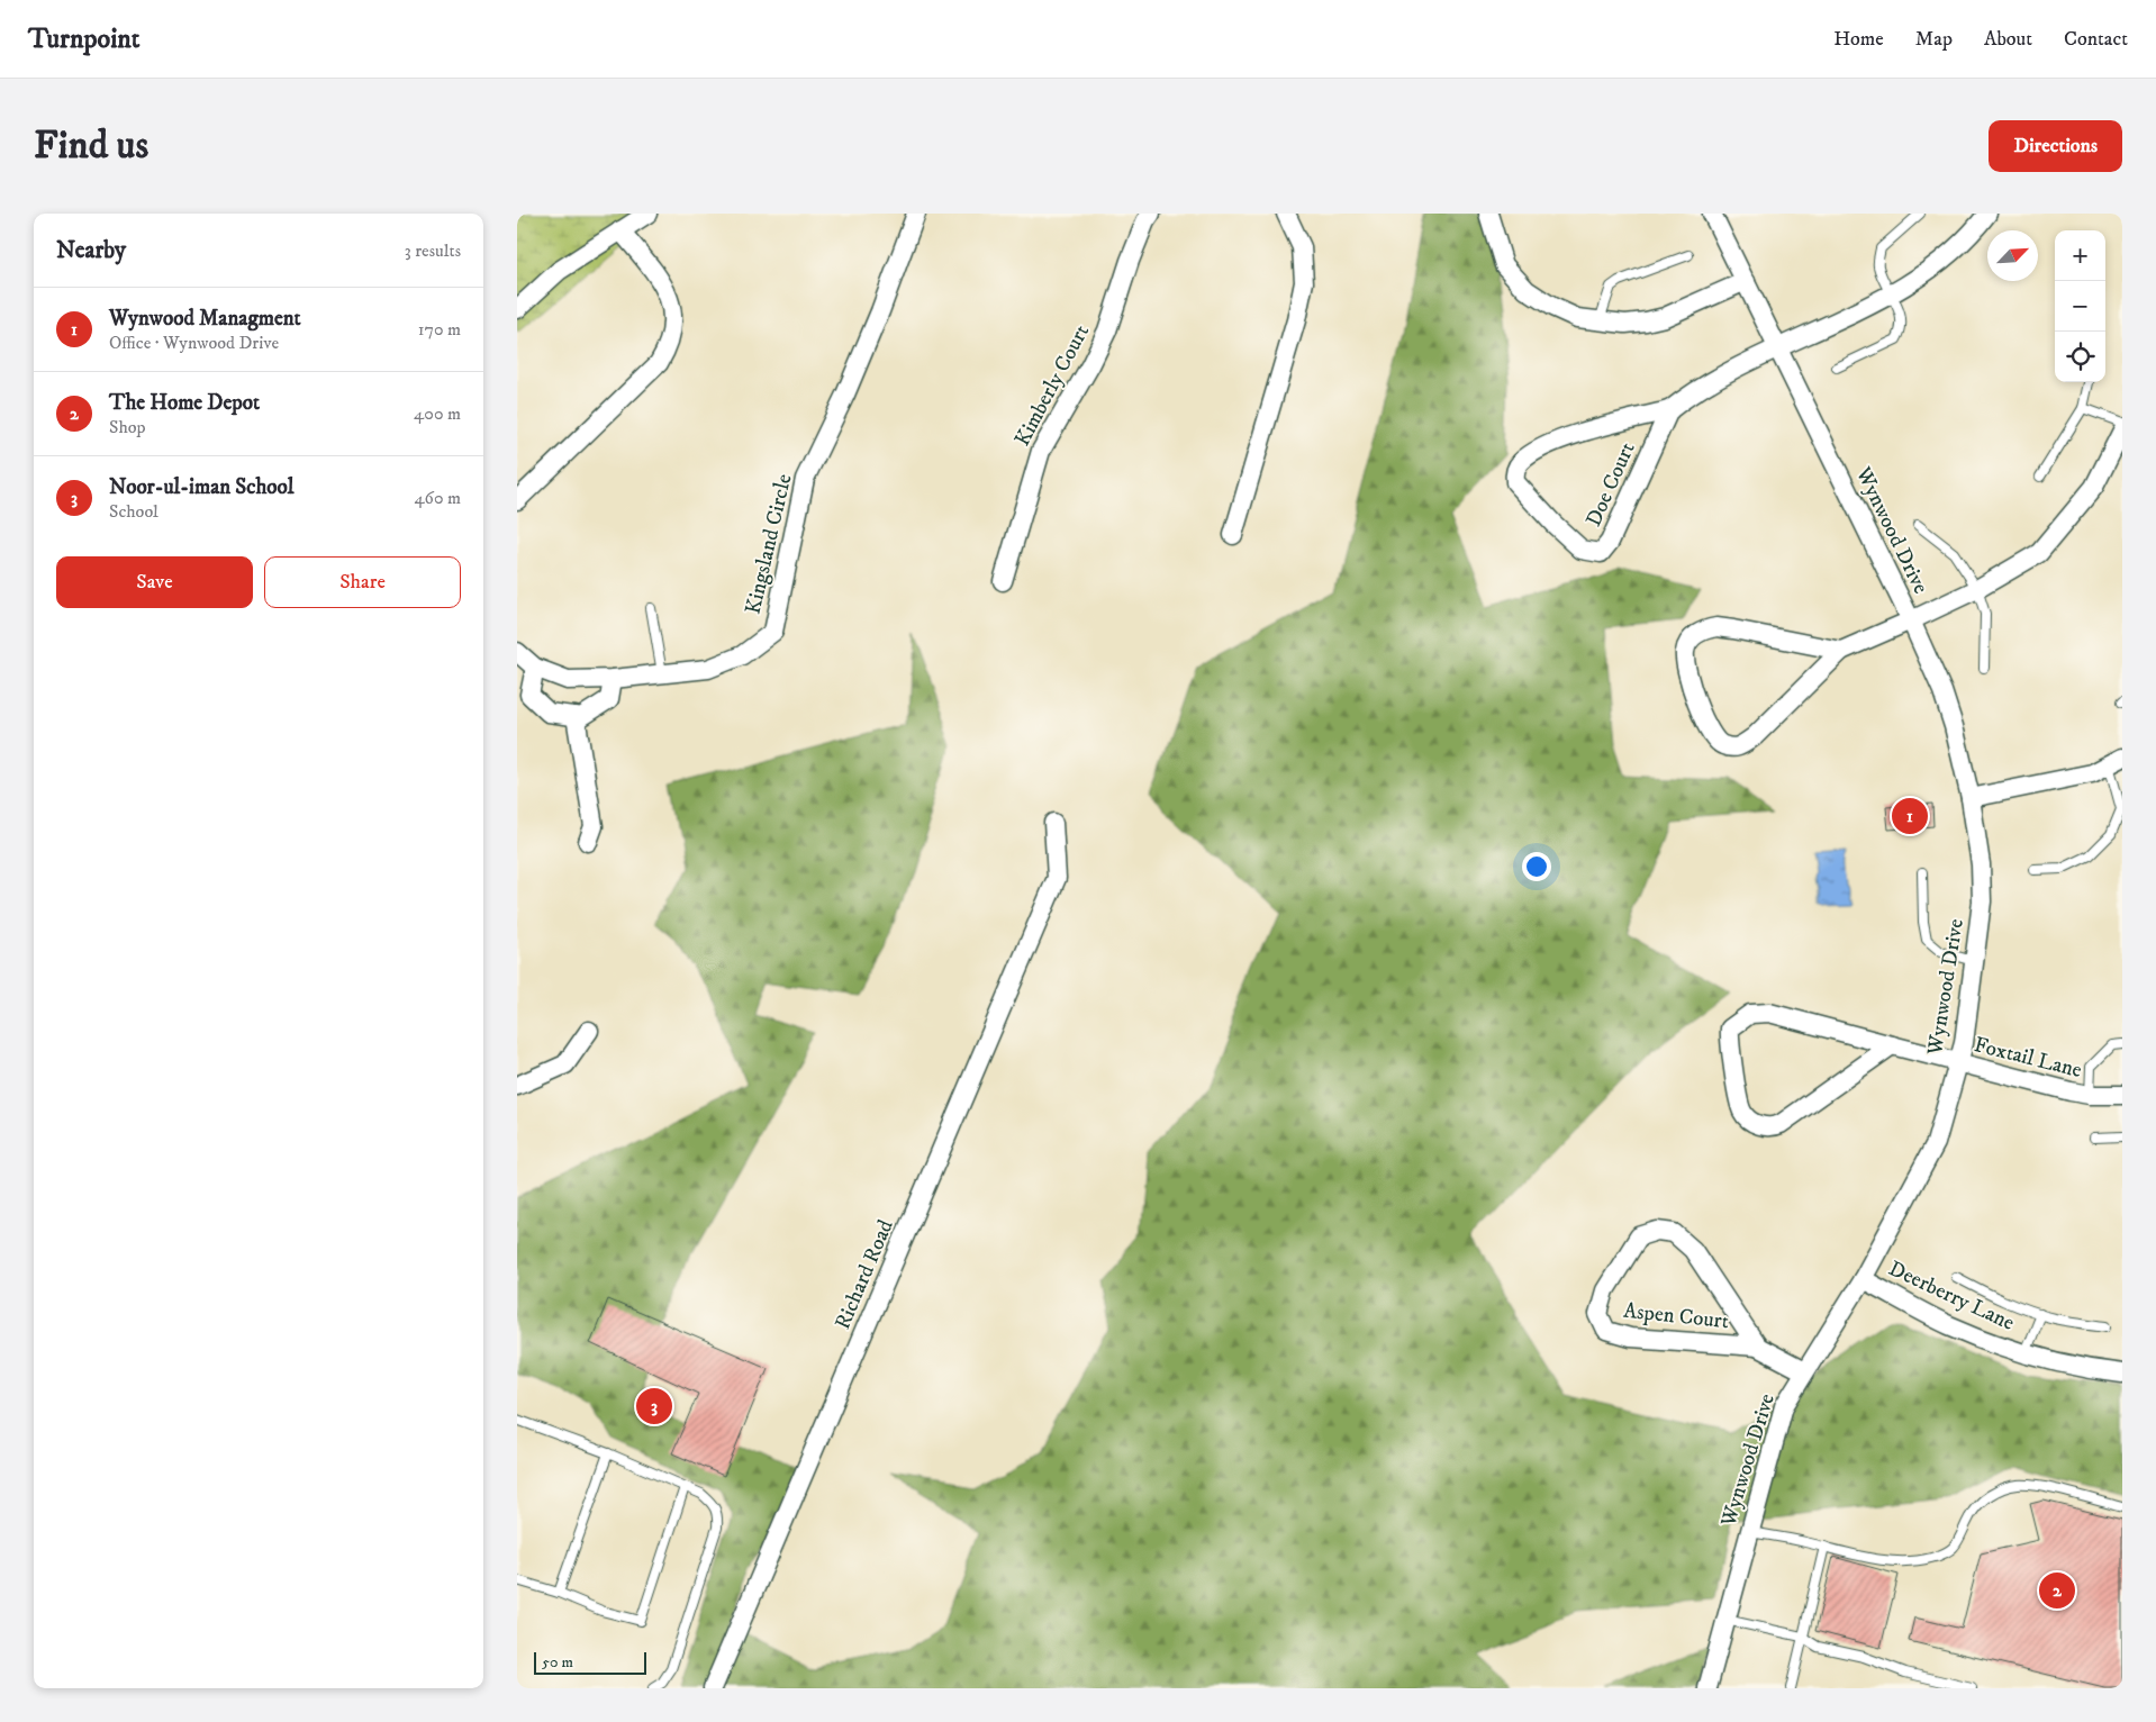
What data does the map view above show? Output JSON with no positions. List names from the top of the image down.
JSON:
{
  "streets": {
    "street": [
      "Kimberly Court",
      "Doe Court",
      "Wynwood Drive",
      "Kingsland Circle",
      "Foxtail Lane",
      "Richard Road",
      "Deerberry Lane",
      "Aspen Court"
    ]
  },
  "crossings": [
    ["Doe Court", "Wynwood Drive"],
    ["Wynwood Drive", "Foxtail Lane"],
    ["Wynwood Drive", "Deerberry Lane"],
    ["Wynwood Drive", "Aspen Court"]
  ],
  "scale_bar": "50 m",
  "north": "top right",
  "page": {
    "header": "Turnpoint",
    "nav": [
      "Home",
      "Map",
      "About",
      "Contact"
    ],
    "buttons": [
      "Directions",
      ["Save", "Share"]
    ],
    "title": "Find us",
    "heading": ["Nearby", "3 results"],
    "map_buttons": ["+", "−"],
    "list": [
      {
        "mark": "1",
        "name": "Wynwood Managment",
        "note": "Office · Wynwood Drive",
        "value": "170 m"
      },
      {
        "mark": "2",
        "name": "The Home Depot",
        "note": "Shop",
        "value": "400 m"
      },
      {
        "mark": "3",
        "name": "Noor-ul-iman School",
        "note": "School",
        "value": "460 m"
      }
    ],
    "pins": ["1", "3", "2"],
    "scale": "50 m"
  }
}
